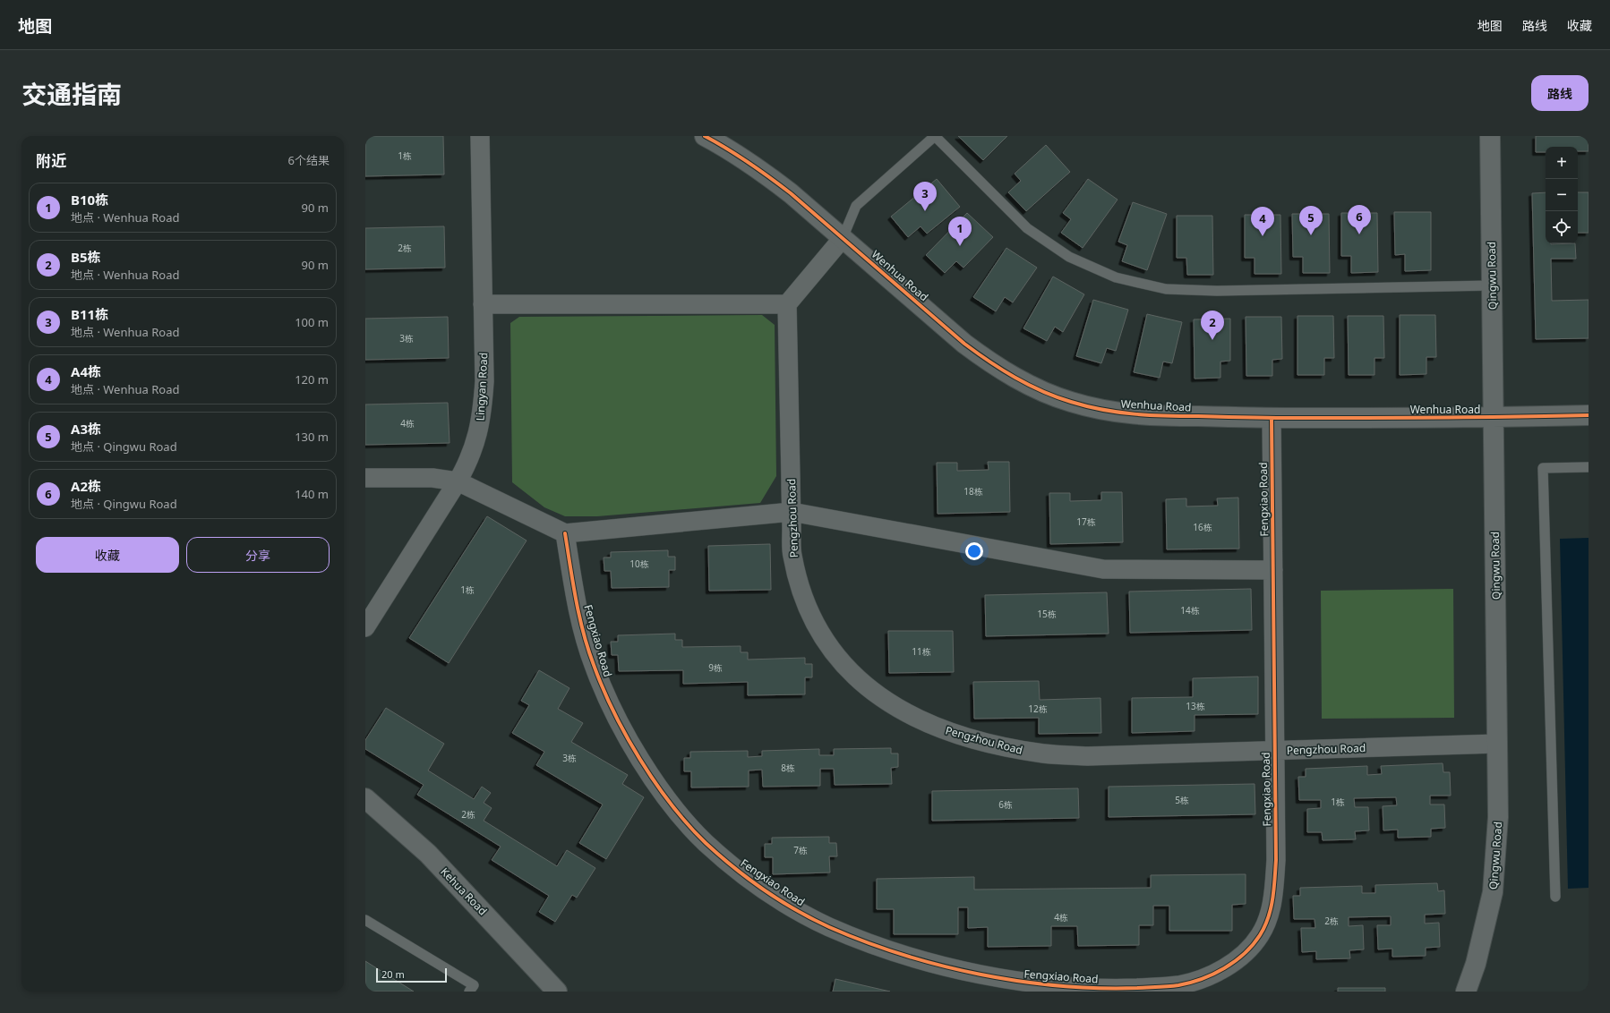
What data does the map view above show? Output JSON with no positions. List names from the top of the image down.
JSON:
{
  "streets": {
    "street": [
      "Wenhua Road",
      "Qingwu Road",
      "Lingyan Road",
      "Fengxiao Road",
      "Pengzhou Road",
      "Kehua Road"
    ]
  },
  "crossings": [
    ["Wenhua Road", "Qingwu Road"],
    ["Wenhua Road", "Fengxiao Road"],
    ["Qingwu Road", "Pengzhou Road"],
    ["Fengxiao Road", "Pengzhou Road"]
  ],
  "house_numbers": [
    "1栋",
    "2栋",
    "3栋",
    "4栋",
    "18栋",
    "17栋",
    "16栋",
    "10栋",
    "1栋",
    "14栋",
    "15栋",
    "11栋",
    "9栋",
    "13栋",
    "12栋",
    "3栋",
    "8栋",
    "5栋",
    "1栋",
    "6栋",
    "2栋",
    "7栋",
    "4栋",
    "2栋"
  ],
  "scale_bar": "20 m",
  "page": {
    "header": "地图",
    "nav": ["地图", "路线", "收藏"],
    "title": "交通指南",
    "buttons": [
      "路线",
      ["收藏", "分享"]
    ],
    "heading": ["附近", "6个结果"],
    "map_buttons": ["+", "−"],
    "pins": [
      "3",
      "6",
      "5",
      "4",
      "1",
      "2"
    ],
    "list": [
      {
        "mark": "1",
        "name": "B10栋",
        "note": "地点 · Wenhua Road",
        "value": "90 m"
      },
      {
        "mark": "2",
        "name": "B5栋",
        "note": "地点 · Wenhua Road",
        "value": "90 m"
      },
      {
        "mark": "3",
        "name": "B11栋",
        "note": "地点 · Wenhua Road",
        "value": "100 m"
      },
      {
        "mark": "4",
        "name": "A4栋",
        "note": "地点 · Wenhua Road",
        "value": "120 m"
      },
      {
        "mark": "5",
        "name": "A3栋",
        "note": "地点 · Qingwu Road",
        "value": "130 m"
      },
      {
        "mark": "6",
        "name": "A2栋",
        "note": "地点 · Qingwu Road",
        "value": "140 m"
      }
    ],
    "scale": "20 m"
  }
}
